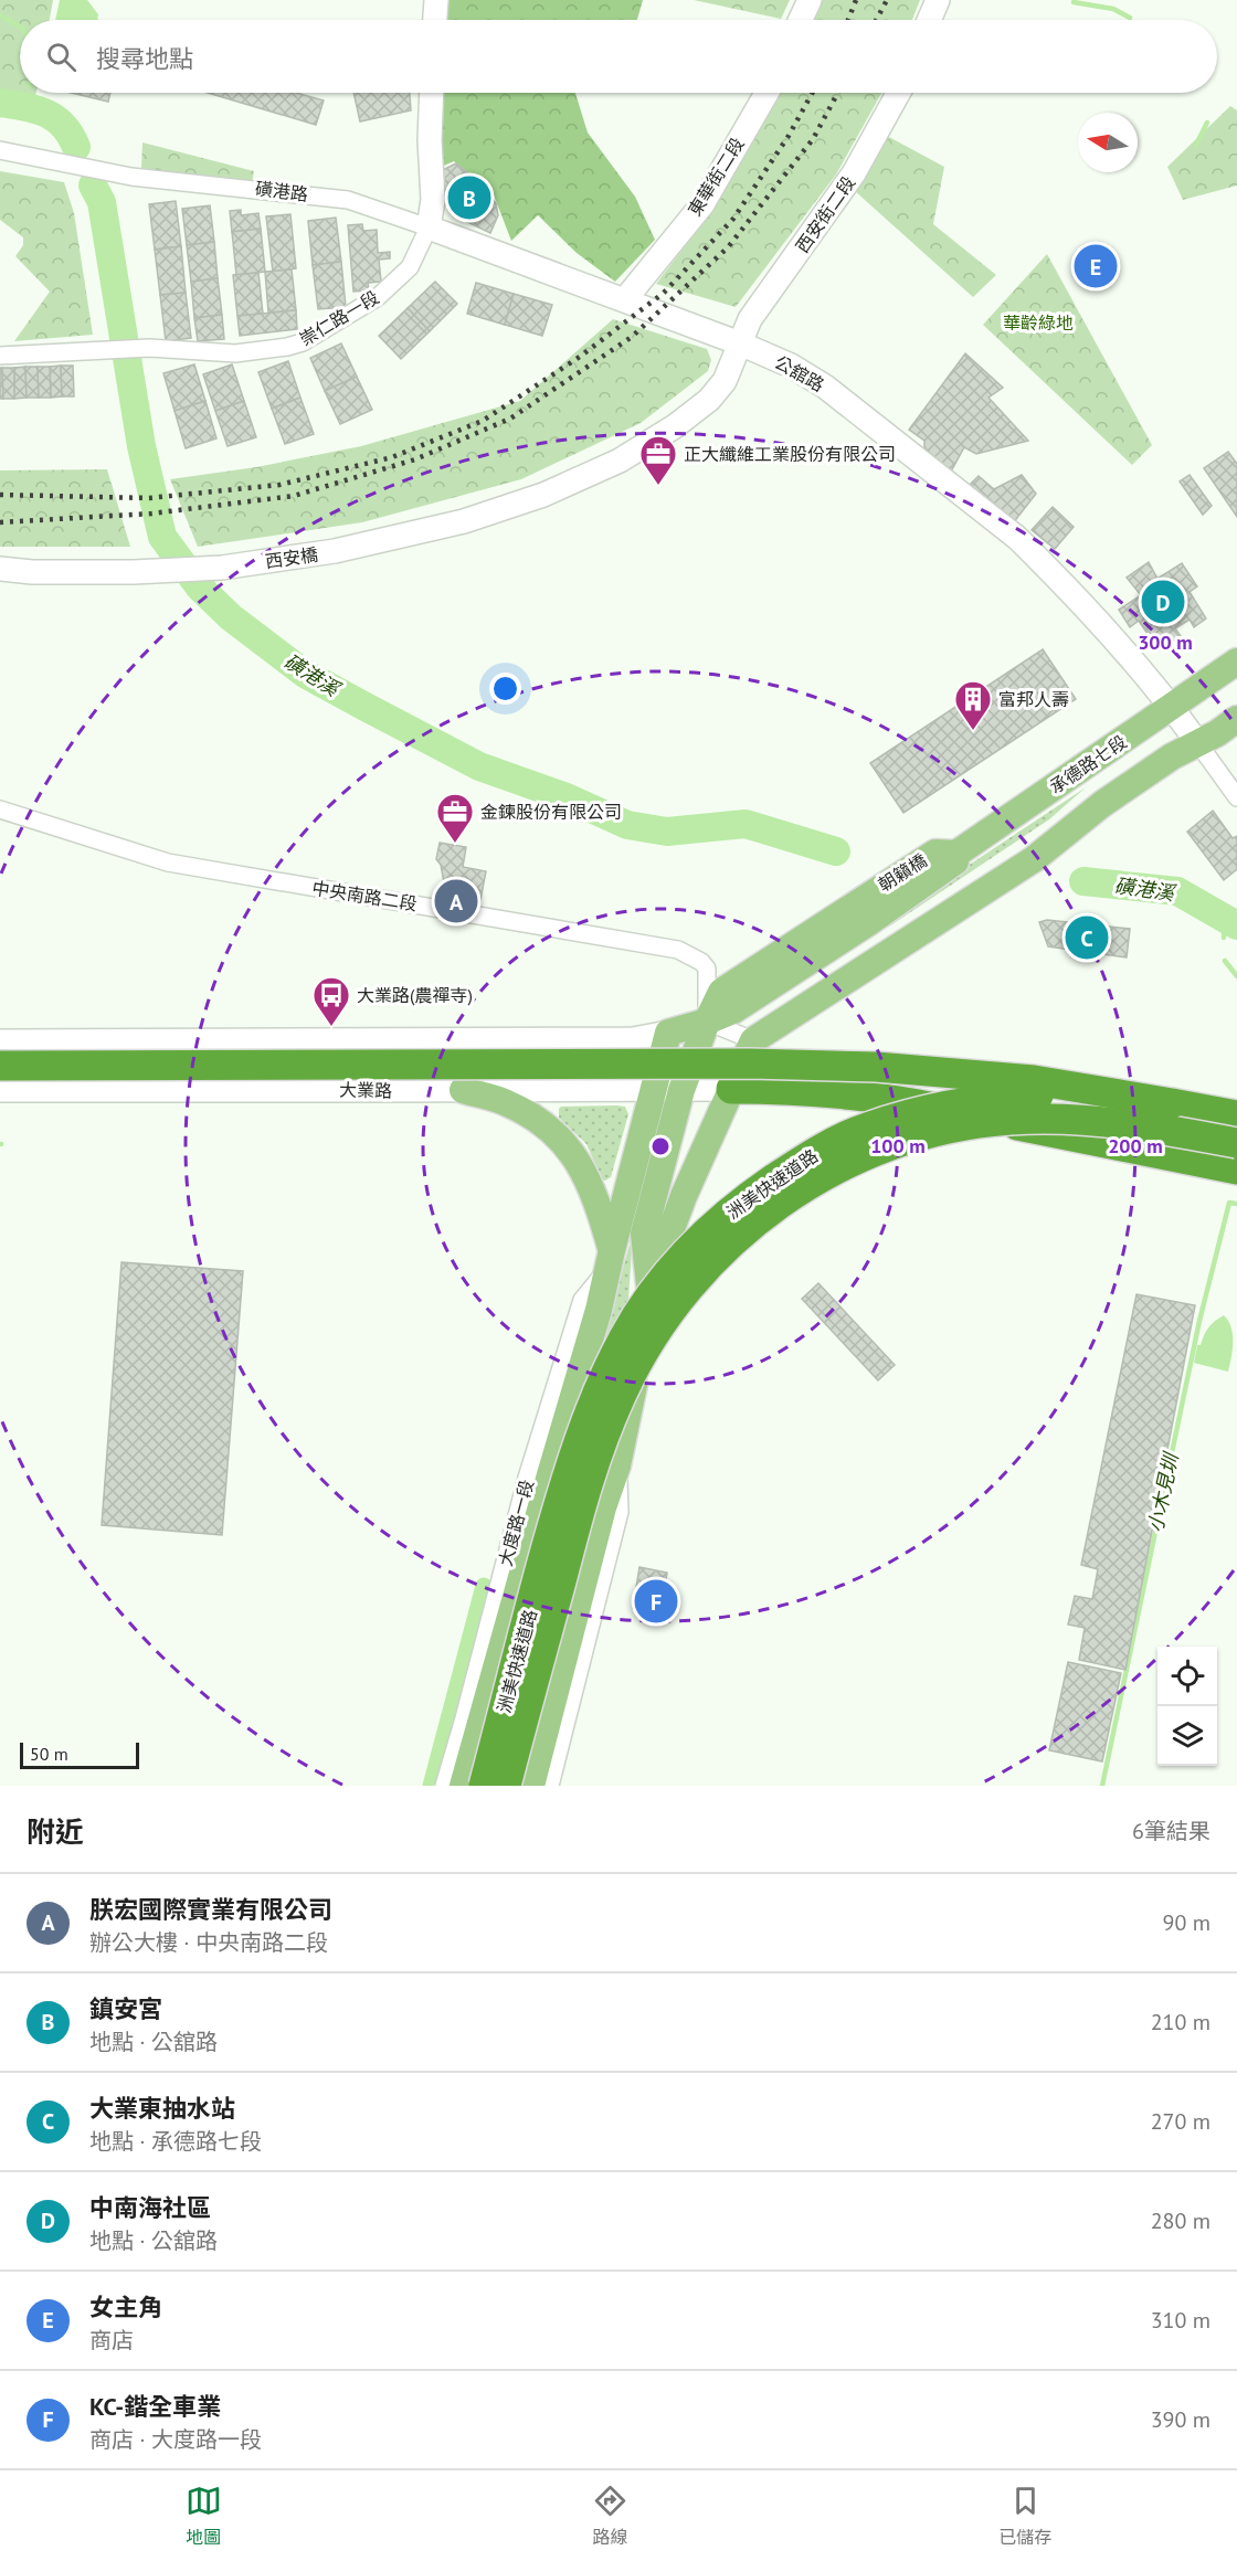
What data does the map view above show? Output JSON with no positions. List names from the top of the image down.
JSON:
{
  "streets": {
    "highway": ["洲美快速道路"],
    "main road": ["承德路七段", "朝籟橋", "大度路一段"],
    "street": [
      "東華街二段",
      "磺港路",
      "西安街二段",
      "崇仁路一段",
      "公舘路",
      "西安橋",
      "中央南路二段",
      "大業路"
    ]
  },
  "crossings": [
    ["東華街二段", "公舘路"],
    ["磺港路", "崇仁路一段"],
    ["磺港路", "公舘路"],
    ["西安街二段", "公舘路"],
    ["西安街二段", "西安橋"],
    ["崇仁路一段", "公舘路"],
    ["公舘路", "承德路七段"],
    ["承德路七段", "朝籟橋"],
    ["朝籟橋", "中央南路二段"],
    ["大業路", "大度路一段"]
  ],
  "water": ["磺港溪", "小木見圳"],
  "parks": ["華齡綠地"],
  "places": {
    "office": ["正大纖維工業股份有限公司", "金鍊股份有限公司"],
    "building": ["富邦人壽"],
    "bus stop": ["大業路(農禪寺)"]
  },
  "scale_bar": "50 m",
  "north": "left",
  "page": {
    "search": "搜尋地點",
    "pins": [
      "B",
      "E",
      "D",
      "A",
      "C",
      "F"
    ],
    "scale": "50 m",
    "heading": ["附近", "6筆結果"],
    "list": [
      {
        "mark": "A",
        "name": "朕宏國際實業有限公司",
        "note": "辦公大樓 · 中央南路二段",
        "value": "90 m"
      },
      {
        "mark": "B",
        "name": "鎮安宮",
        "note": "地點 · 公舘路",
        "value": "210 m"
      },
      {
        "mark": "C",
        "name": "大業東抽水站",
        "note": "地點 · 承德路七段",
        "value": "270 m"
      },
      {
        "mark": "D",
        "name": "中南海社區",
        "note": "地點 · 公舘路",
        "value": "280 m"
      },
      {
        "mark": "E",
        "name": "女主角",
        "note": "商店",
        "value": "310 m"
      },
      {
        "mark": "F",
        "name": "KC-鍇全車業",
        "note": "商店 · 大度路一段",
        "value": "390 m"
      }
    ],
    "nav": ["地圖", "路線", "已儲存"]
  },
  "rings": ["300 m", "100 m", "200 m"]
}
